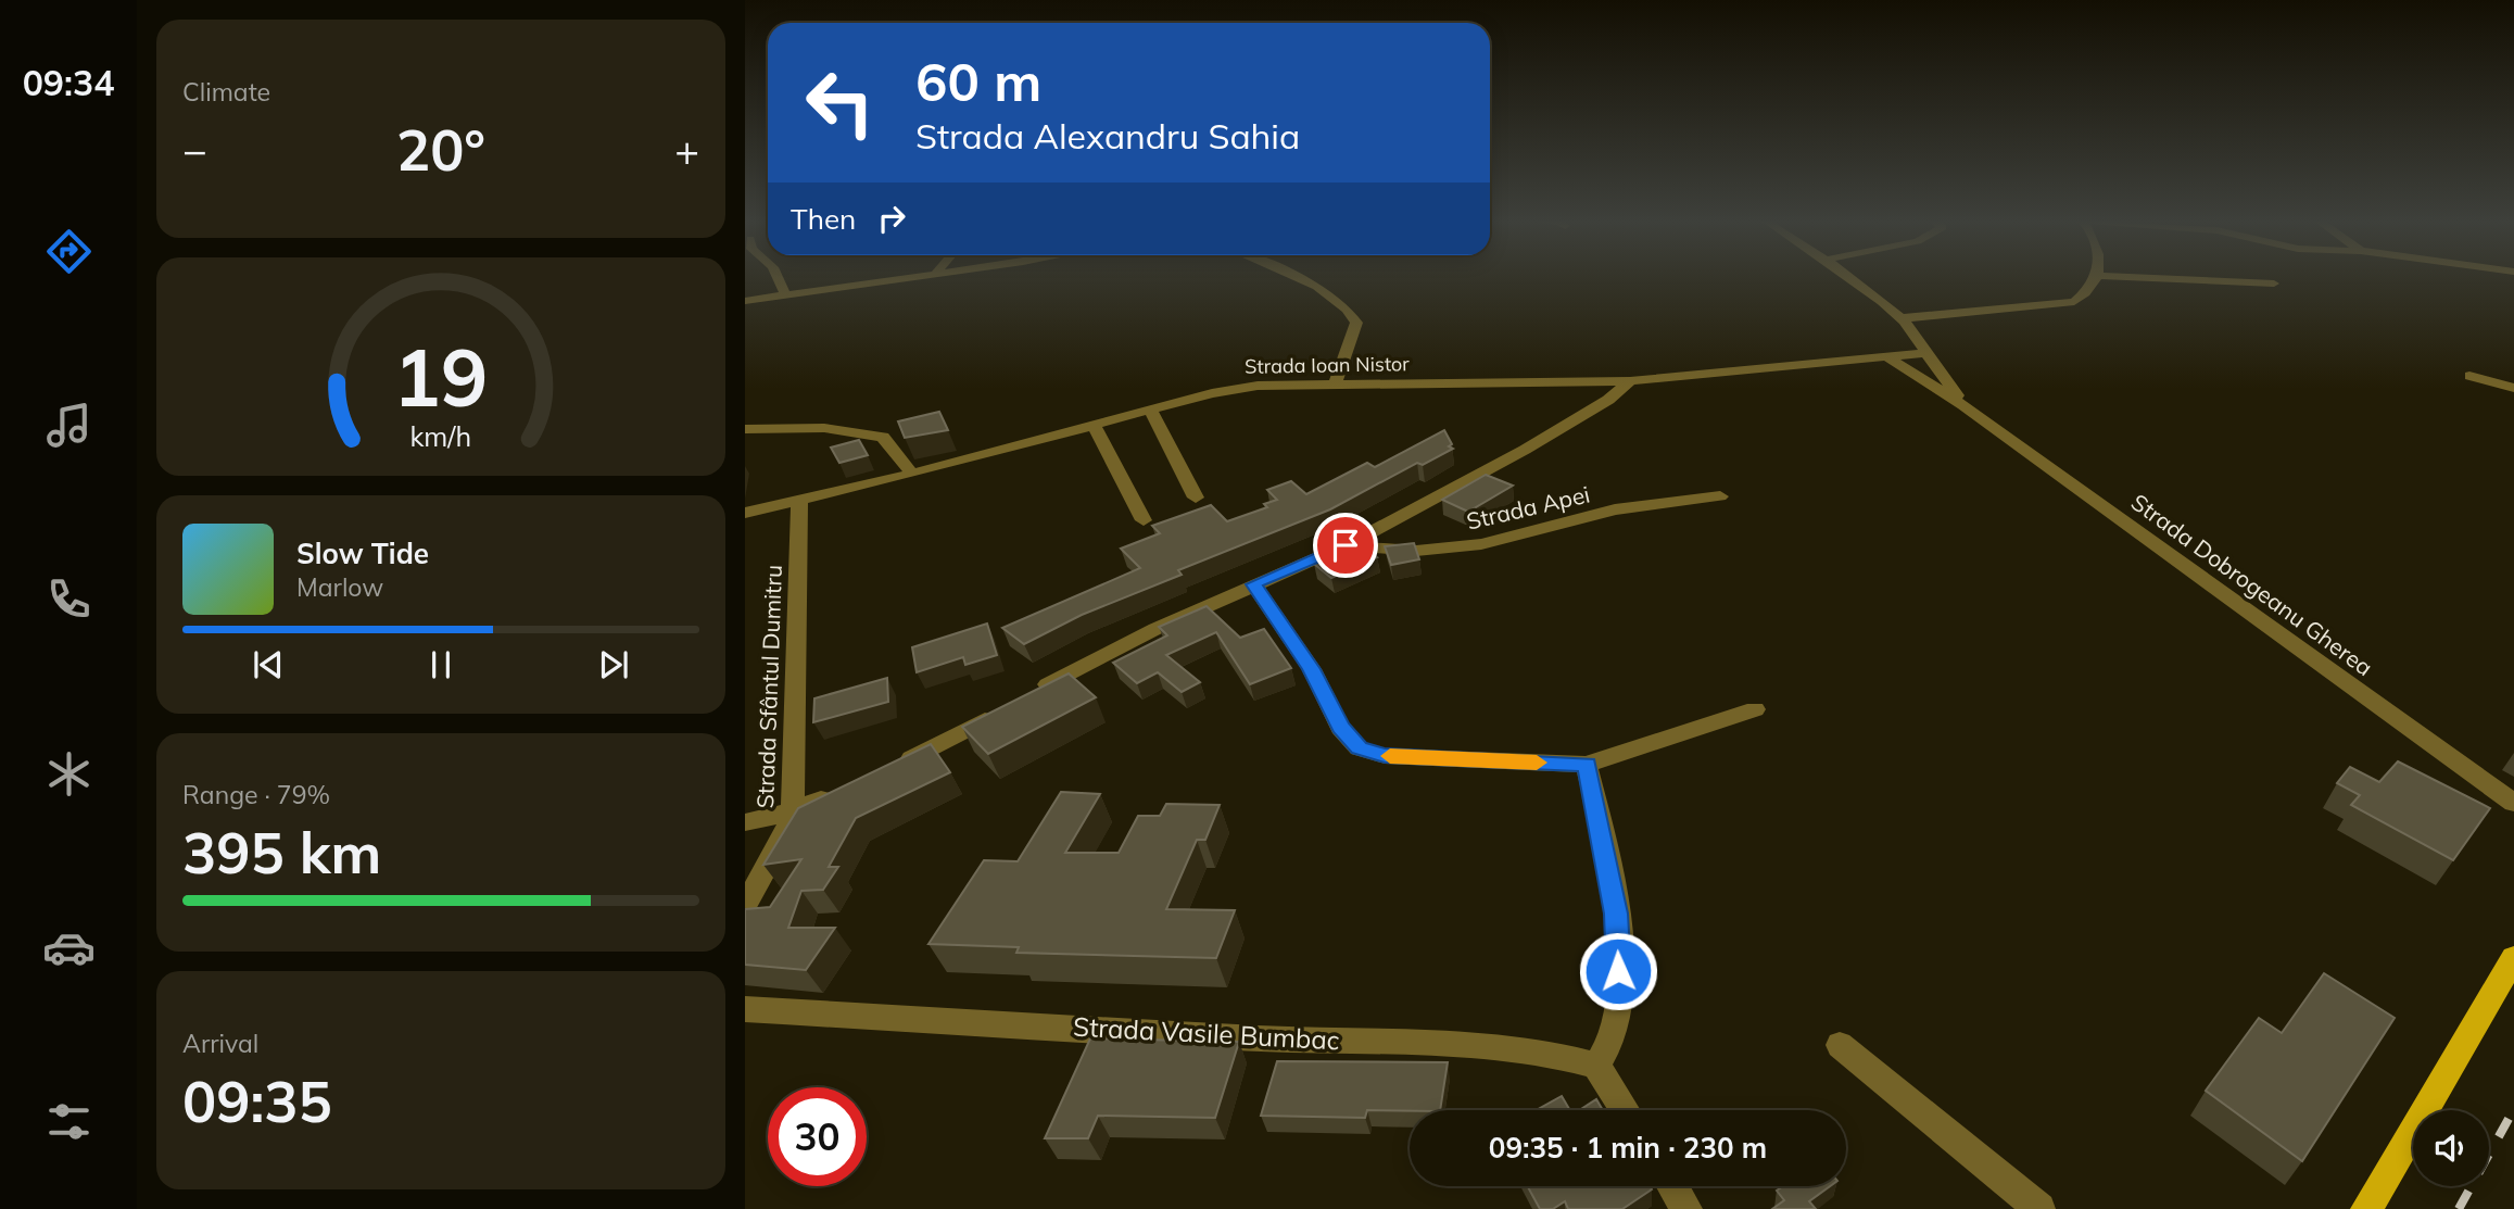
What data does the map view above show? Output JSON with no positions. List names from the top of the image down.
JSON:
{
  "streets": {
    "street": [
      "Strada Ioan Nistor",
      "Strada Apei",
      "Strada Dobrogeanu Gherea",
      "Strada Sfântul Dumitru",
      "Strada Vasile Bumbac"
    ]
  },
  "crossings": [
    ["Strada Ioan Nistor", "Strada Dobrogeanu Gherea"],
    ["Strada Ioan Nistor", "Strada Sfântul Dumitru"]
  ],
  "page": {
    "tabs": "09:34",
    "tile": [
      "Climate",
      ["Range · 79%", "395 km"],
      ["Arrival", "09:35"]
    ],
    "turn": ["60 m", "Strada Alexandru Sahia"],
    "heat": ["−", "20°", "+"],
    "then": "Then",
    "song": ["Slow Tide", "Marlow"],
    "limit": "30",
    "trip": "09:35 · 1 min · 230 m",
    "gauge": ["19", "km/h"]
  }
}
